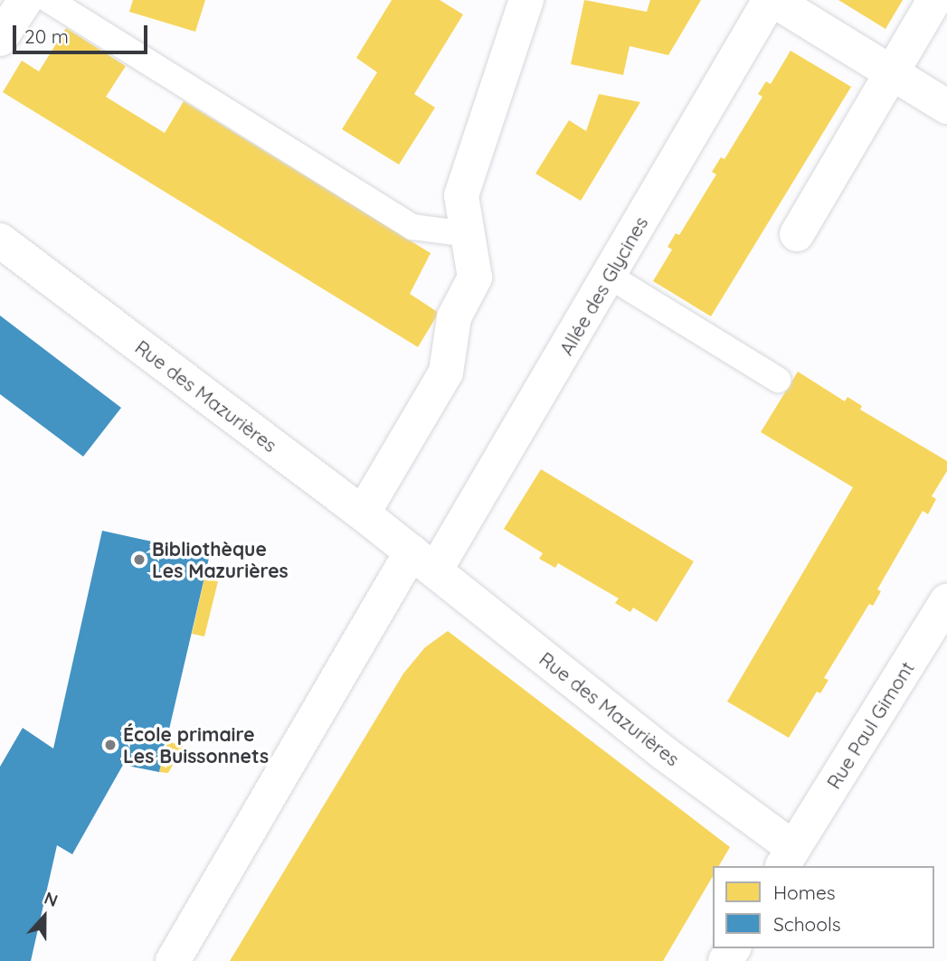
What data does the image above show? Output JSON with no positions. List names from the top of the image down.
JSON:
{
  "streets": {
    "street": ["Allée des Glycines", "Rue des Mazurières", "Rue Paul Gimont"]
  },
  "crossings": [
    ["Allée des Glycines", "Rue des Mazurières"],
    ["Rue des Mazurières", "Rue Paul Gimont"]
  ],
  "places": ["Bibliothèque Les Mazurières", "École primaire Les Buissonnets"],
  "legend": ["Homes", "Schools"],
  "scale_bar": "20 m",
  "north": "top"
}
